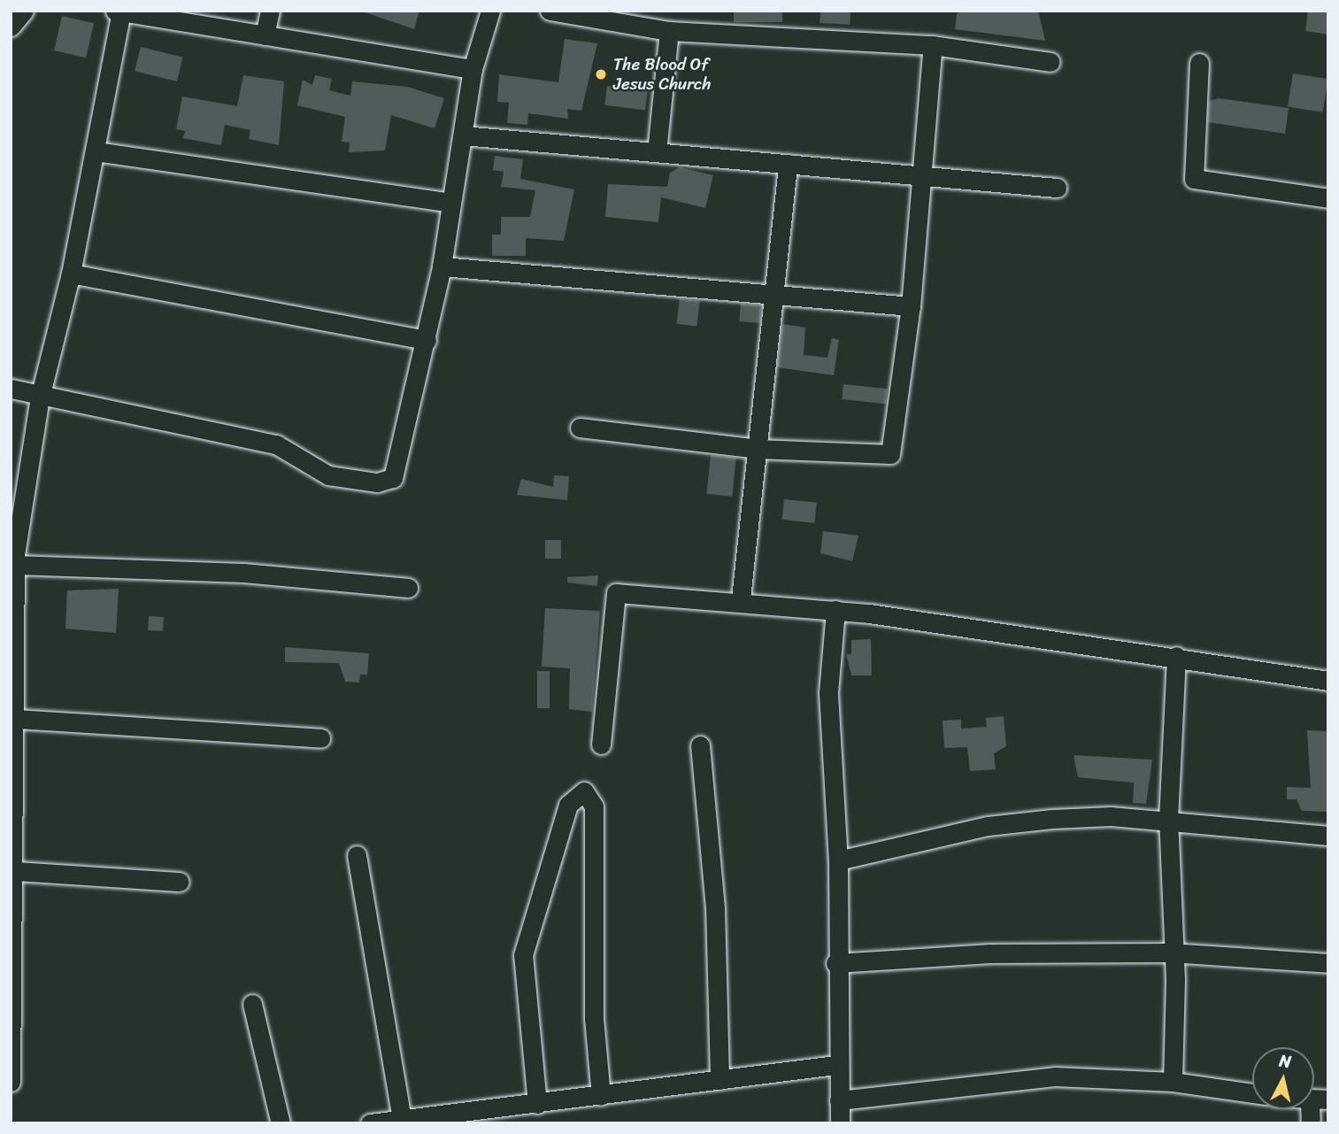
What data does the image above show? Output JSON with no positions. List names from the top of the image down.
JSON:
{
  "places": ["The Blood Of Jesus Church"],
  "north": "top"
}
